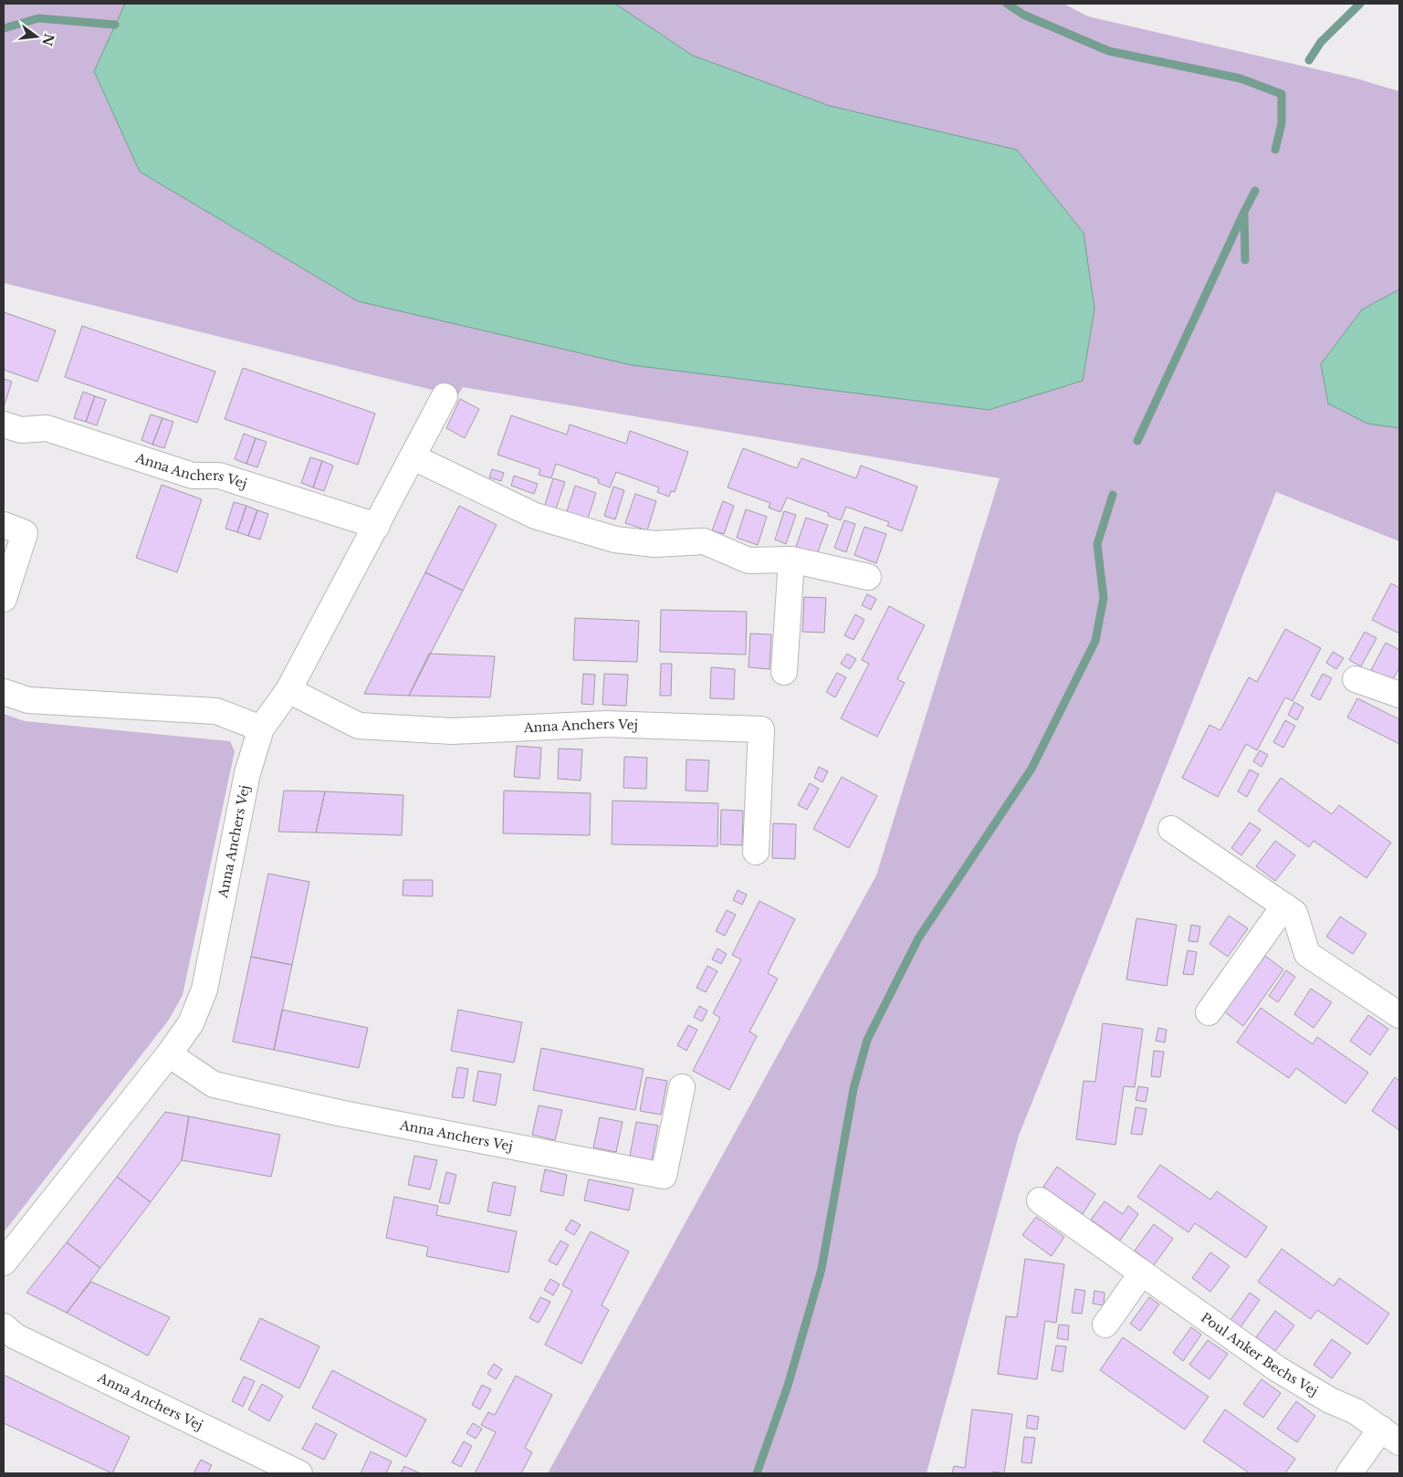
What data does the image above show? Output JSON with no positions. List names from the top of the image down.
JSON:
{
  "streets": {
    "street": ["Anna Anchers Vej", "Poul Anker Bechs Vej"]
  },
  "north": "right"
}
